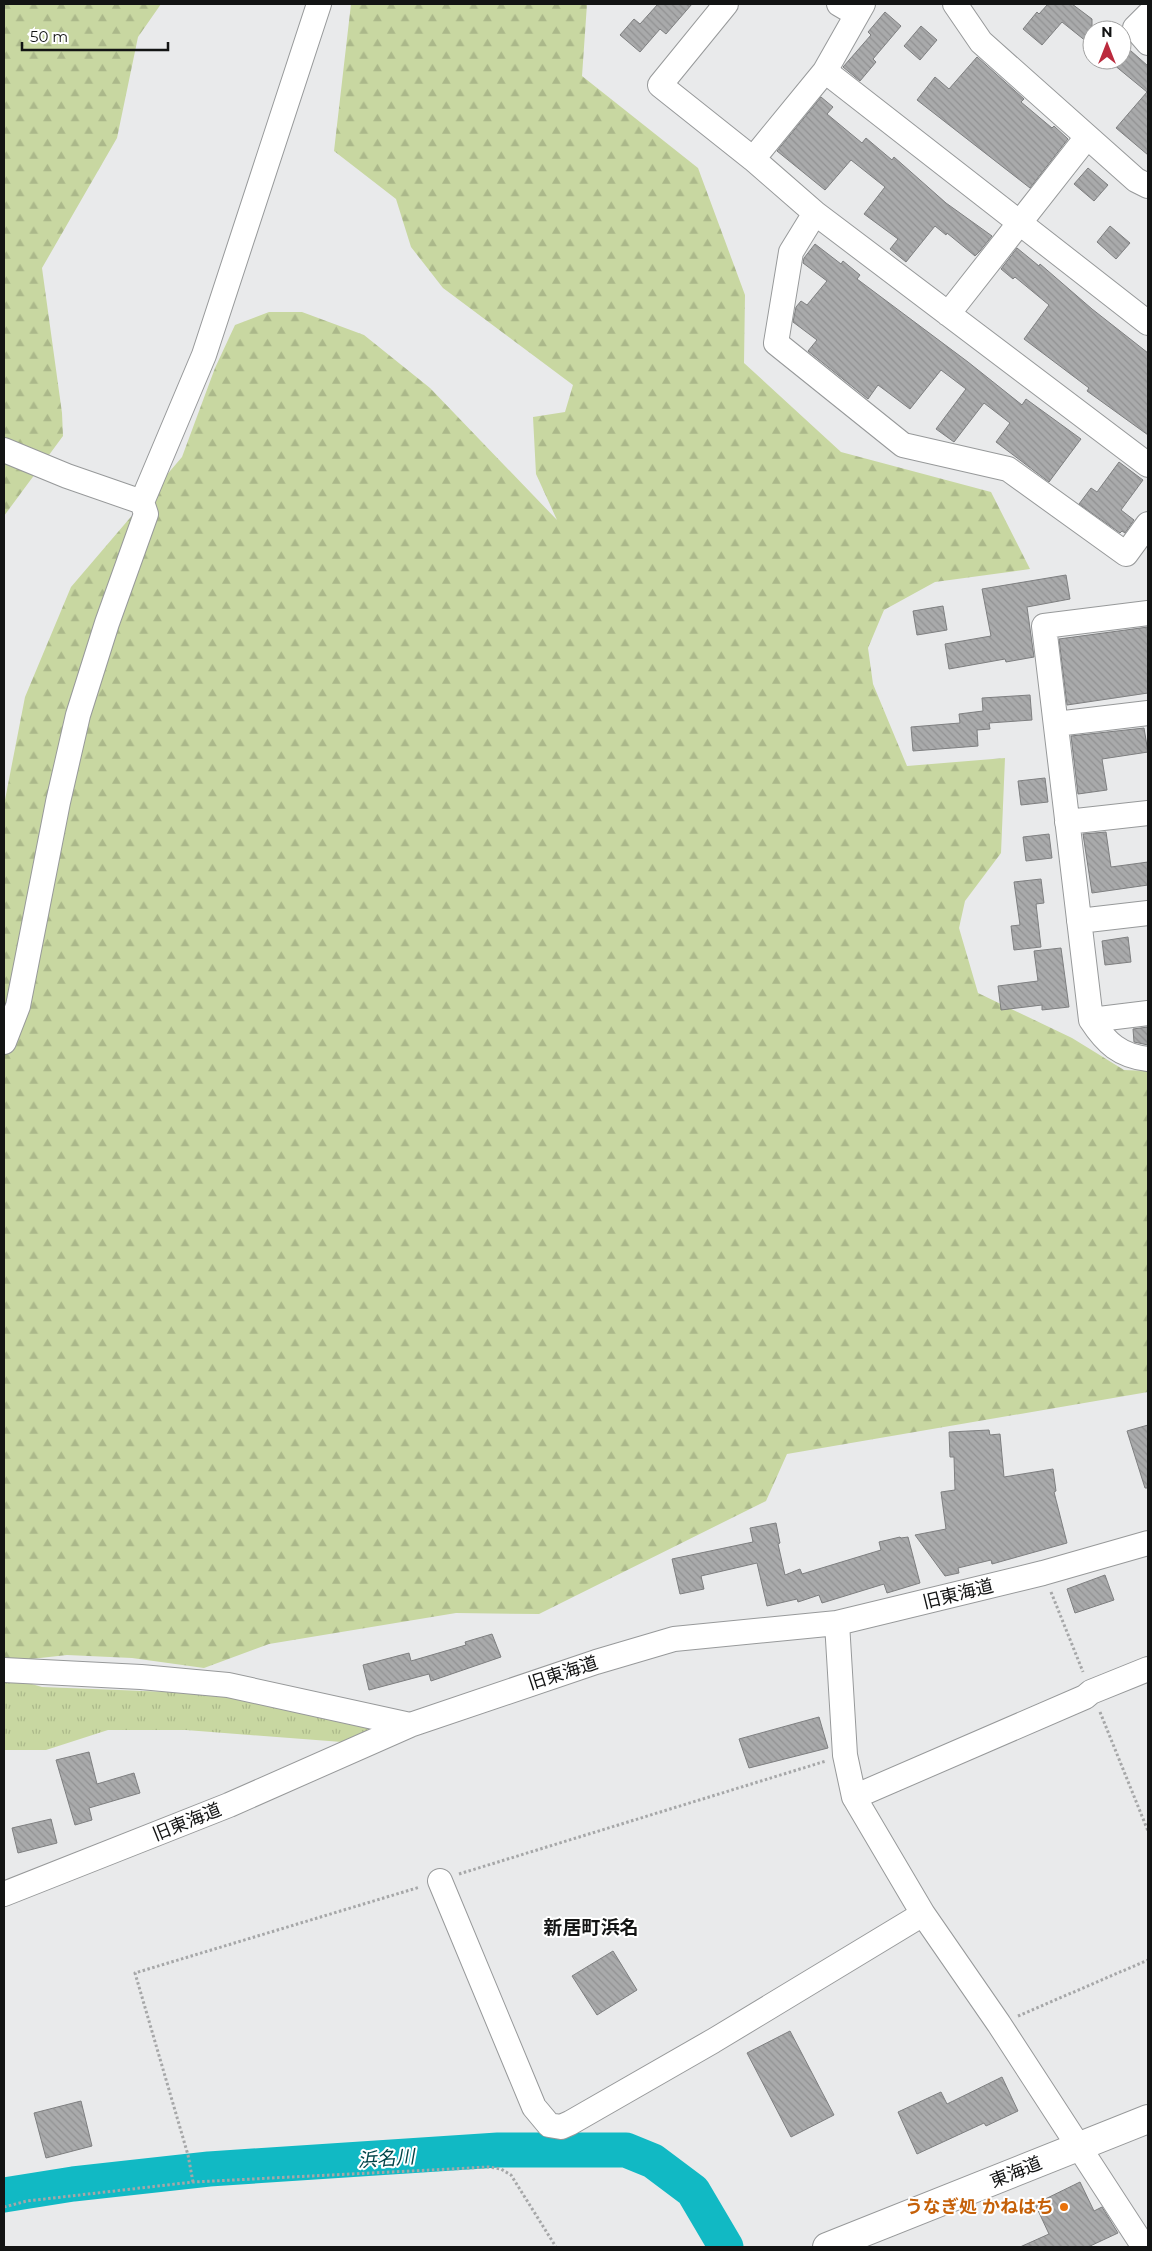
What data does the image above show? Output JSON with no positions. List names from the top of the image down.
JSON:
{
  "streets": {
    "main road": ["東海道"],
    "street": ["旧東海道"]
  },
  "districts": ["新居町浜名"],
  "water": ["浜名川"],
  "places": ["うなぎ処 かねはち"],
  "scale_bar": "50 m",
  "north": "top"
}
